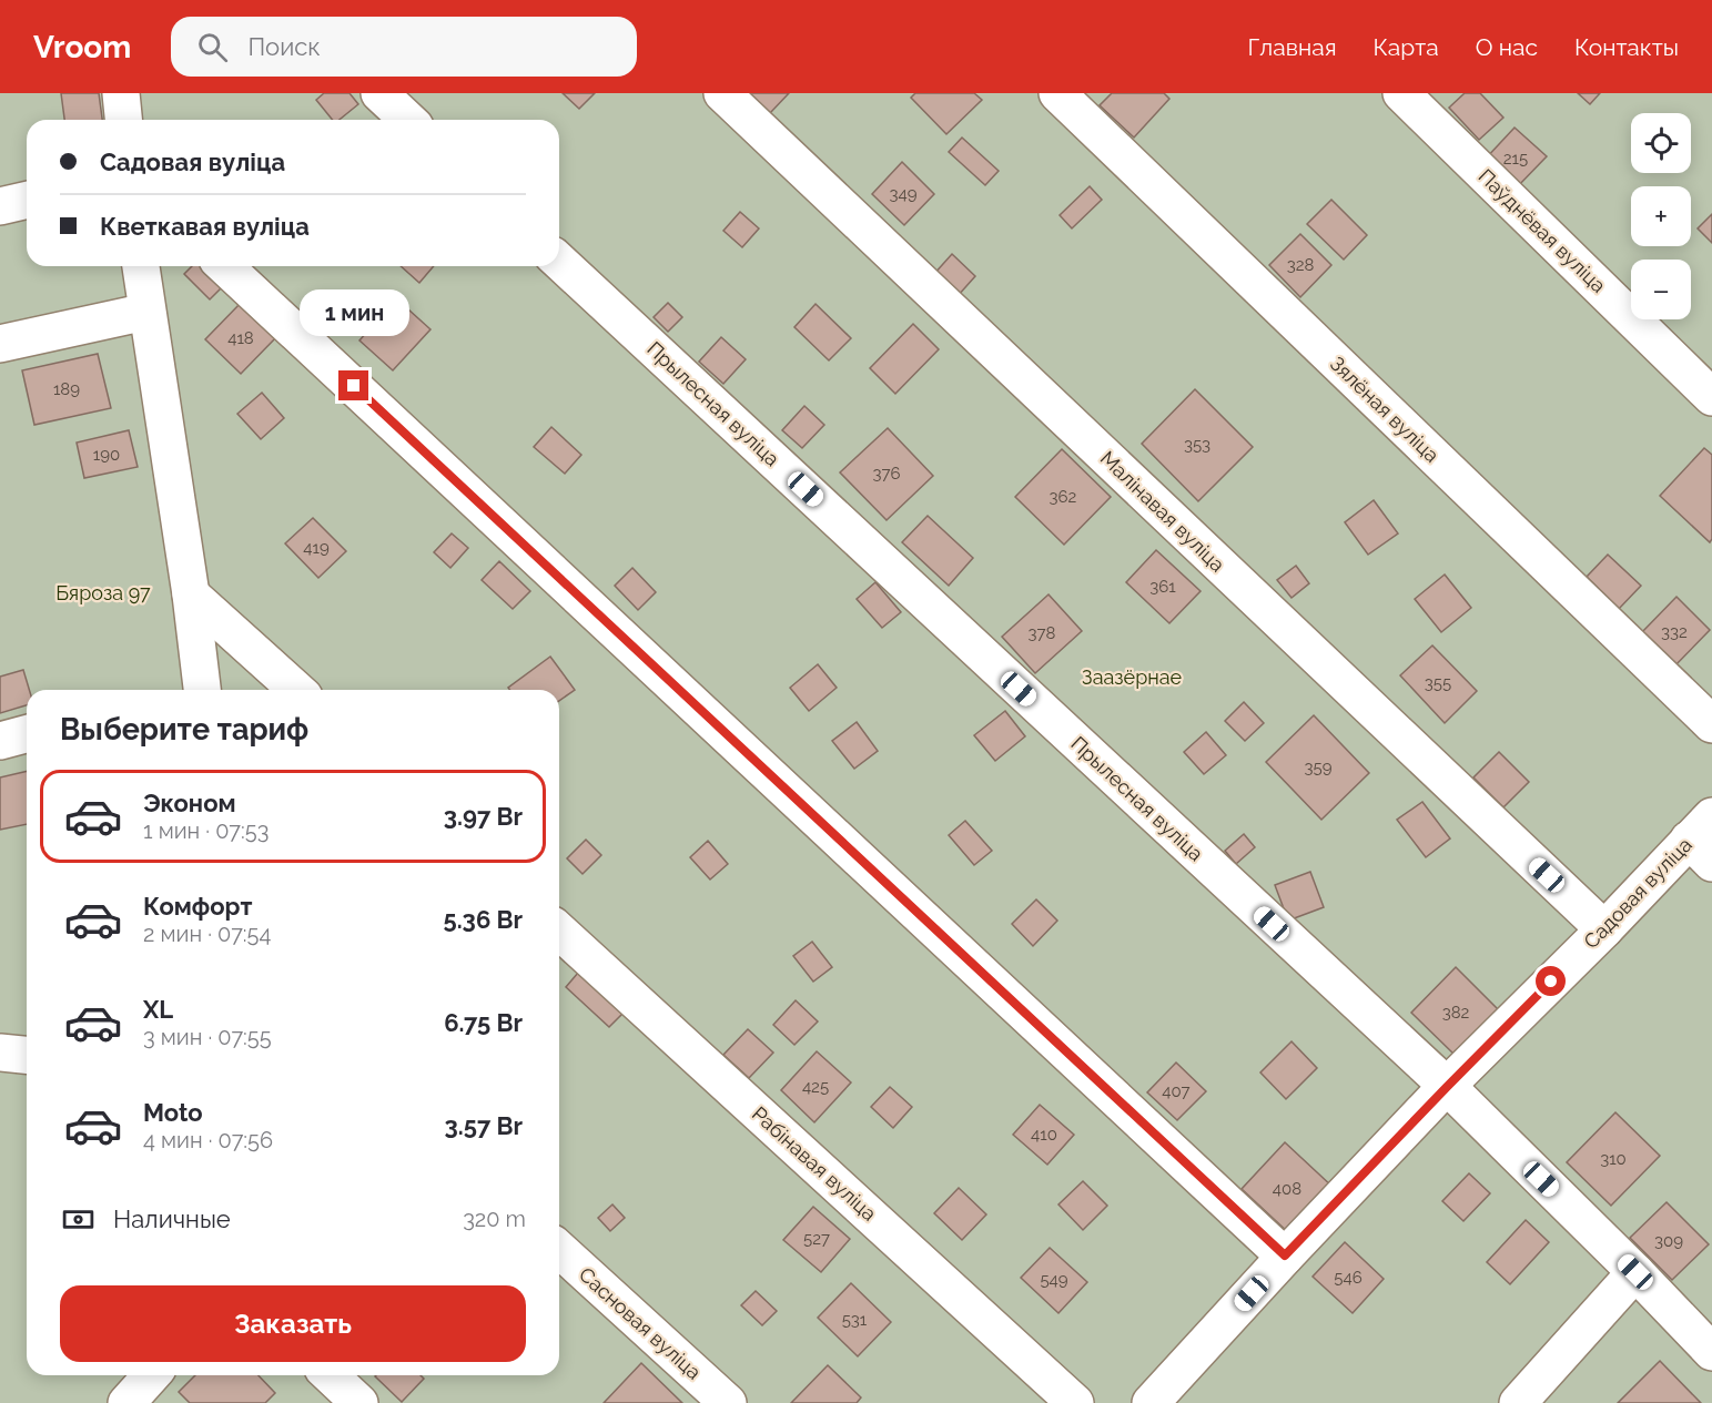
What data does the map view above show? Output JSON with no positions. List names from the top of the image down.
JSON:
{
  "streets": {
    "lane": [
      "Паўднёвая вуліца",
      "Прылесная вуліца",
      "Зялёная вуліца",
      "Малінавая вуліца",
      "Садовая вуліца",
      "Рабінавая вуліца",
      "Сасновая вуліца"
    ]
  },
  "crossings": [
    ["Прылесная вуліца", "Садовая вуліца"],
    ["Малінавая вуліца", "Садовая вуліца"]
  ],
  "parks": ["Бяроза 97", "Заазёрнае"],
  "house_numbers": [
    "215",
    "349",
    "328",
    "418",
    "189",
    "353",
    "190",
    "376",
    "362",
    "419",
    "361",
    "332",
    "378",
    "355",
    "359",
    "382",
    "425",
    "407",
    "410",
    "310",
    "408",
    "527",
    "309",
    "546",
    "549",
    "531"
  ],
  "page": {
    "header": "Vroom",
    "search": "Поиск",
    "nav": [
      "Главная",
      "Карта",
      "О нас",
      "Контакты"
    ],
    "map_buttons": ["+", "−"],
    "banner": ["Садовая вуліца", "Кветкавая вуліца"],
    "bubble": "1 мин",
    "heading": "Выберите тариф",
    "list": [
      {
        "name": "Эконом",
        "note": "1 мин · 07:53",
        "value": "3.97 Br"
      },
      {
        "name": "Комфорт",
        "note": "2 мин · 07:54",
        "value": "5.36 Br"
      },
      {
        "name": "XL",
        "note": "3 мин · 07:55",
        "value": "6.75 Br"
      },
      {
        "name": "Moto",
        "note": "4 мин · 07:56",
        "value": "3.57 Br"
      }
    ],
    "pay": ["Наличные", "320 m"],
    "buttons": "Заказать"
  }
}
